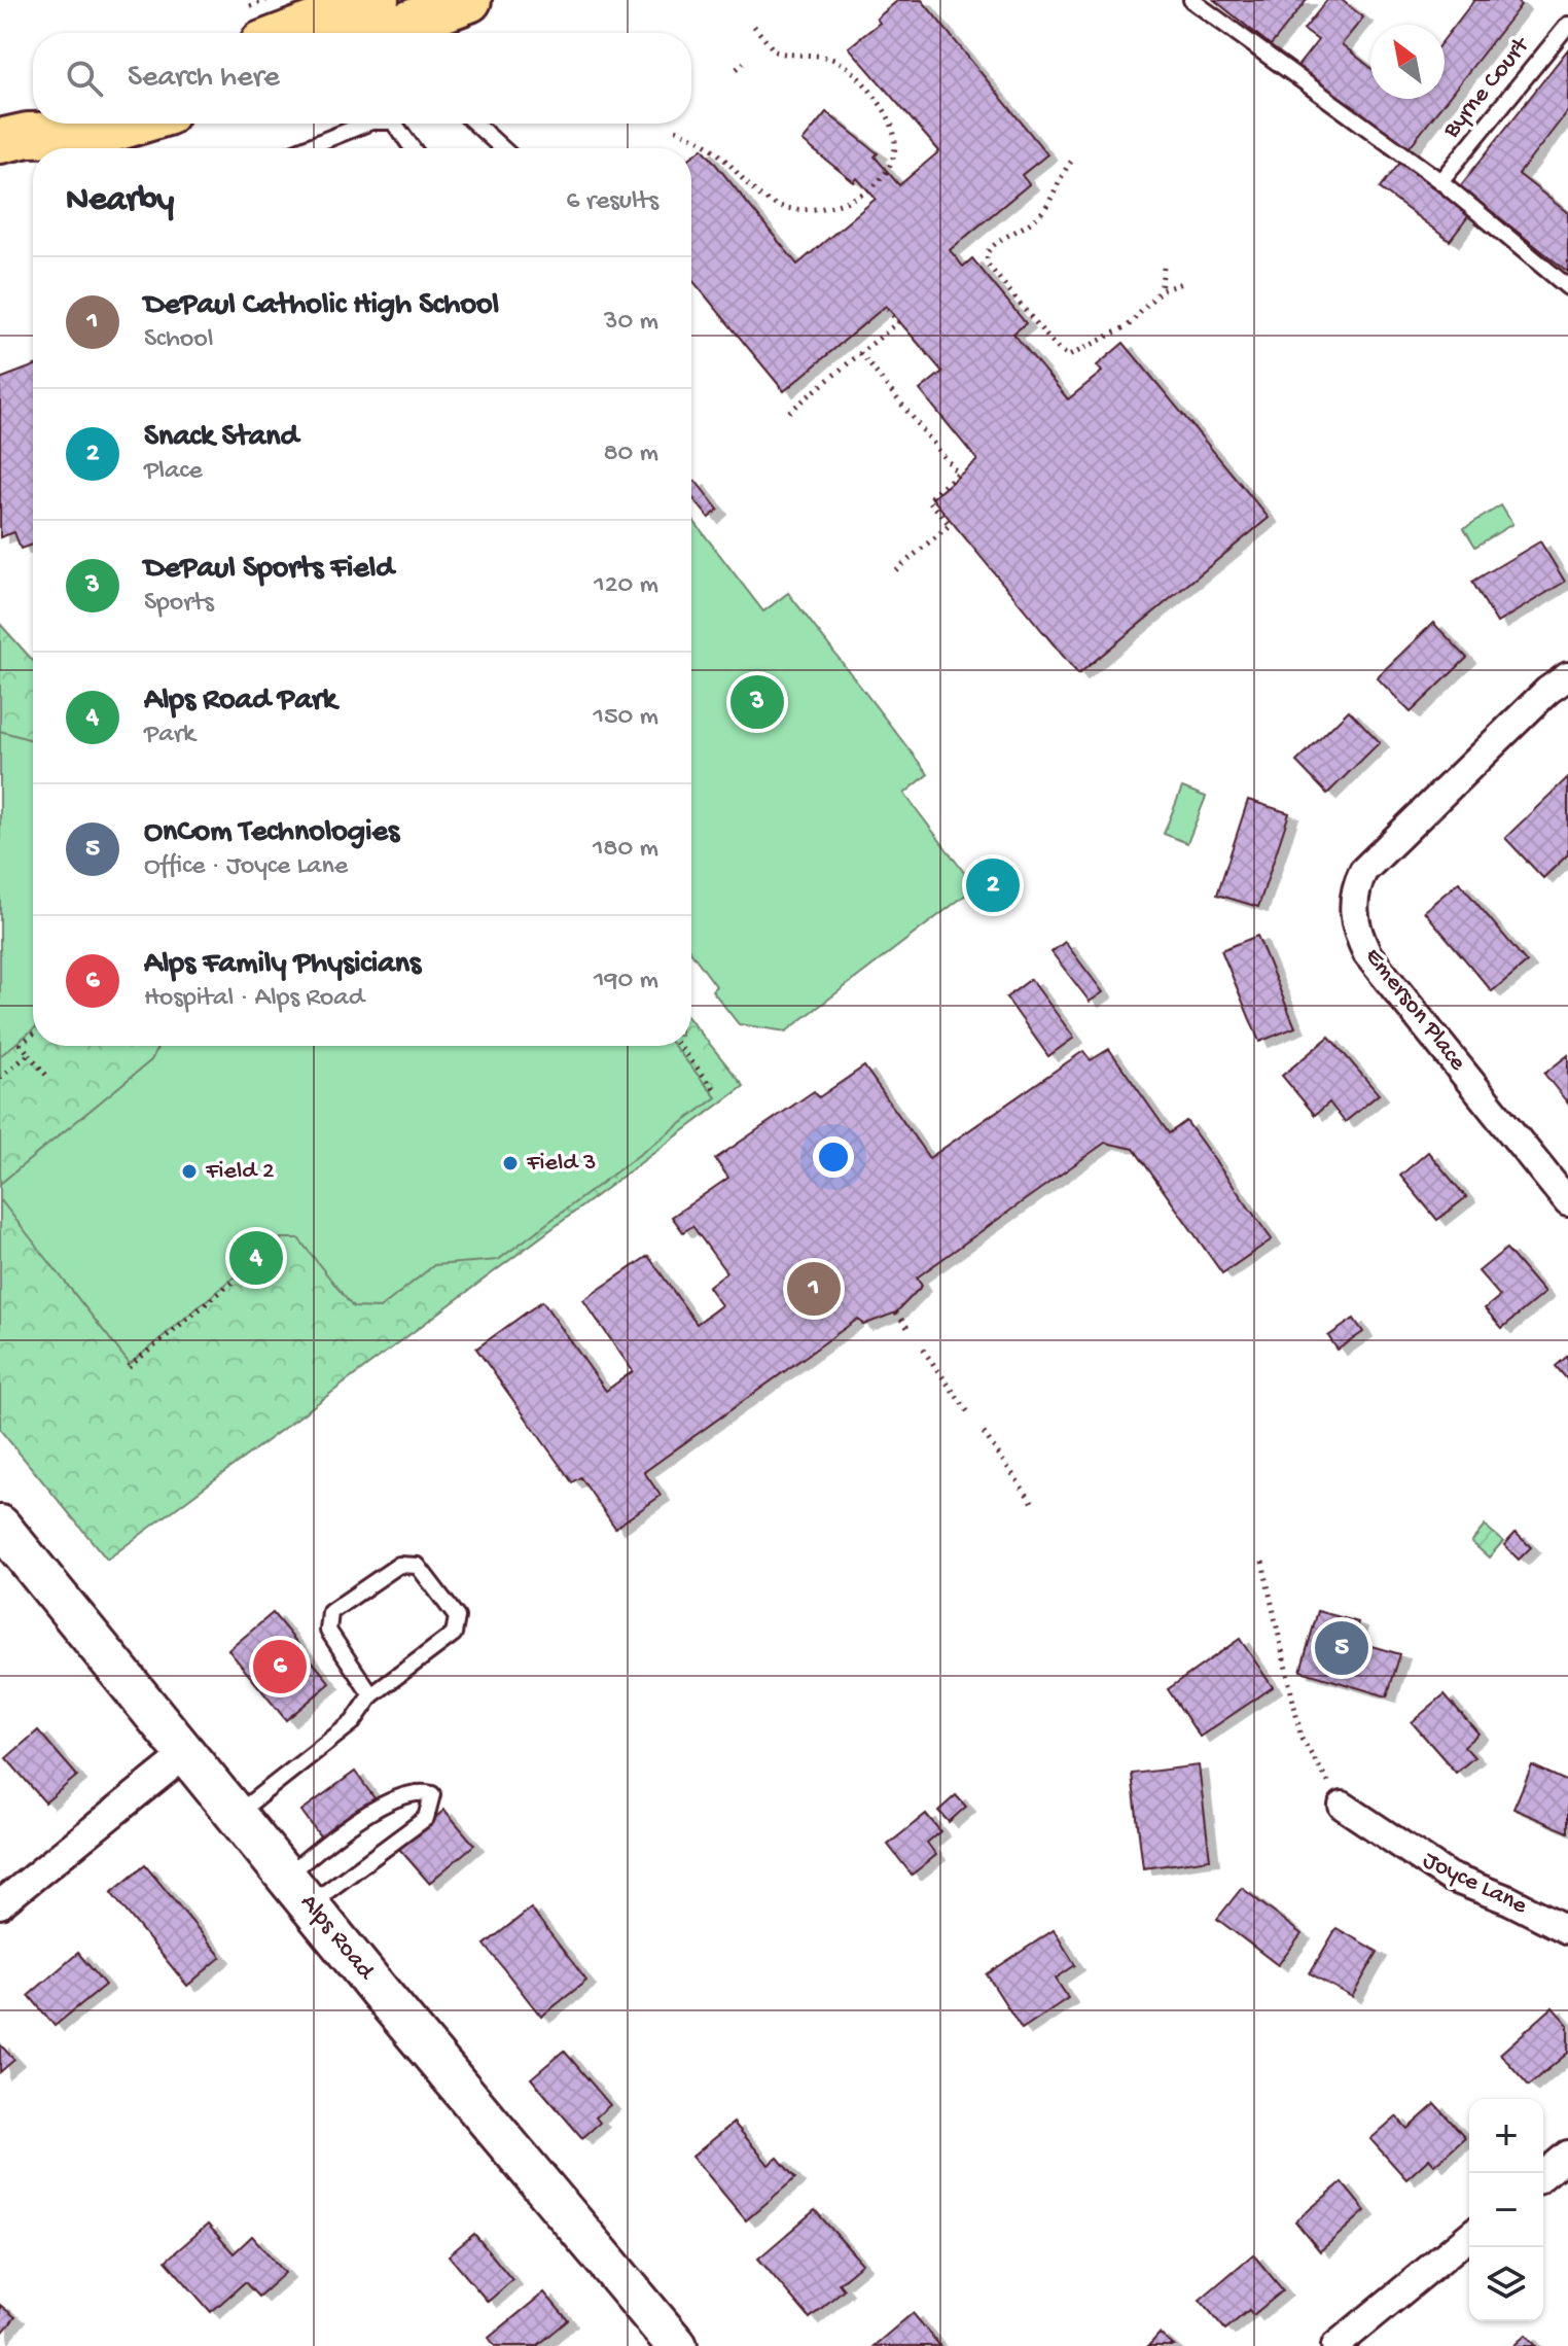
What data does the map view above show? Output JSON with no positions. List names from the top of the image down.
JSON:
{
  "streets": {
    "main road": ["Alps Road"],
    "street": ["Emerson Place", "Joyce Lane"],
    "lane": ["Byrne Court"]
  },
  "places": ["Field 3", "Field 2"],
  "north": "top left",
  "page": {
    "search": "Search here",
    "heading": ["Nearby", "6 results"],
    "list": [
      {
        "mark": "1",
        "name": "DePaul Catholic High School",
        "note": "School",
        "value": "30 m"
      },
      {
        "mark": "2",
        "name": "Snack Stand",
        "note": "Place",
        "value": "80 m"
      },
      {
        "mark": "3",
        "name": "DePaul Sports Field",
        "note": "Sports",
        "value": "120 m"
      },
      {
        "mark": "4",
        "name": "Alps Road Park",
        "note": "Park",
        "value": "150 m"
      },
      {
        "mark": "5",
        "name": "OnCom Technologies",
        "note": "Office · Joyce Lane",
        "value": "180 m"
      },
      {
        "mark": "6",
        "name": "Alps Family Physicians",
        "note": "Hospital · Alps Road",
        "value": "190 m"
      }
    ],
    "pins": [
      "3",
      "2",
      "4",
      "1",
      "5",
      "6"
    ],
    "map_buttons": ["+", "−"]
  }
}
